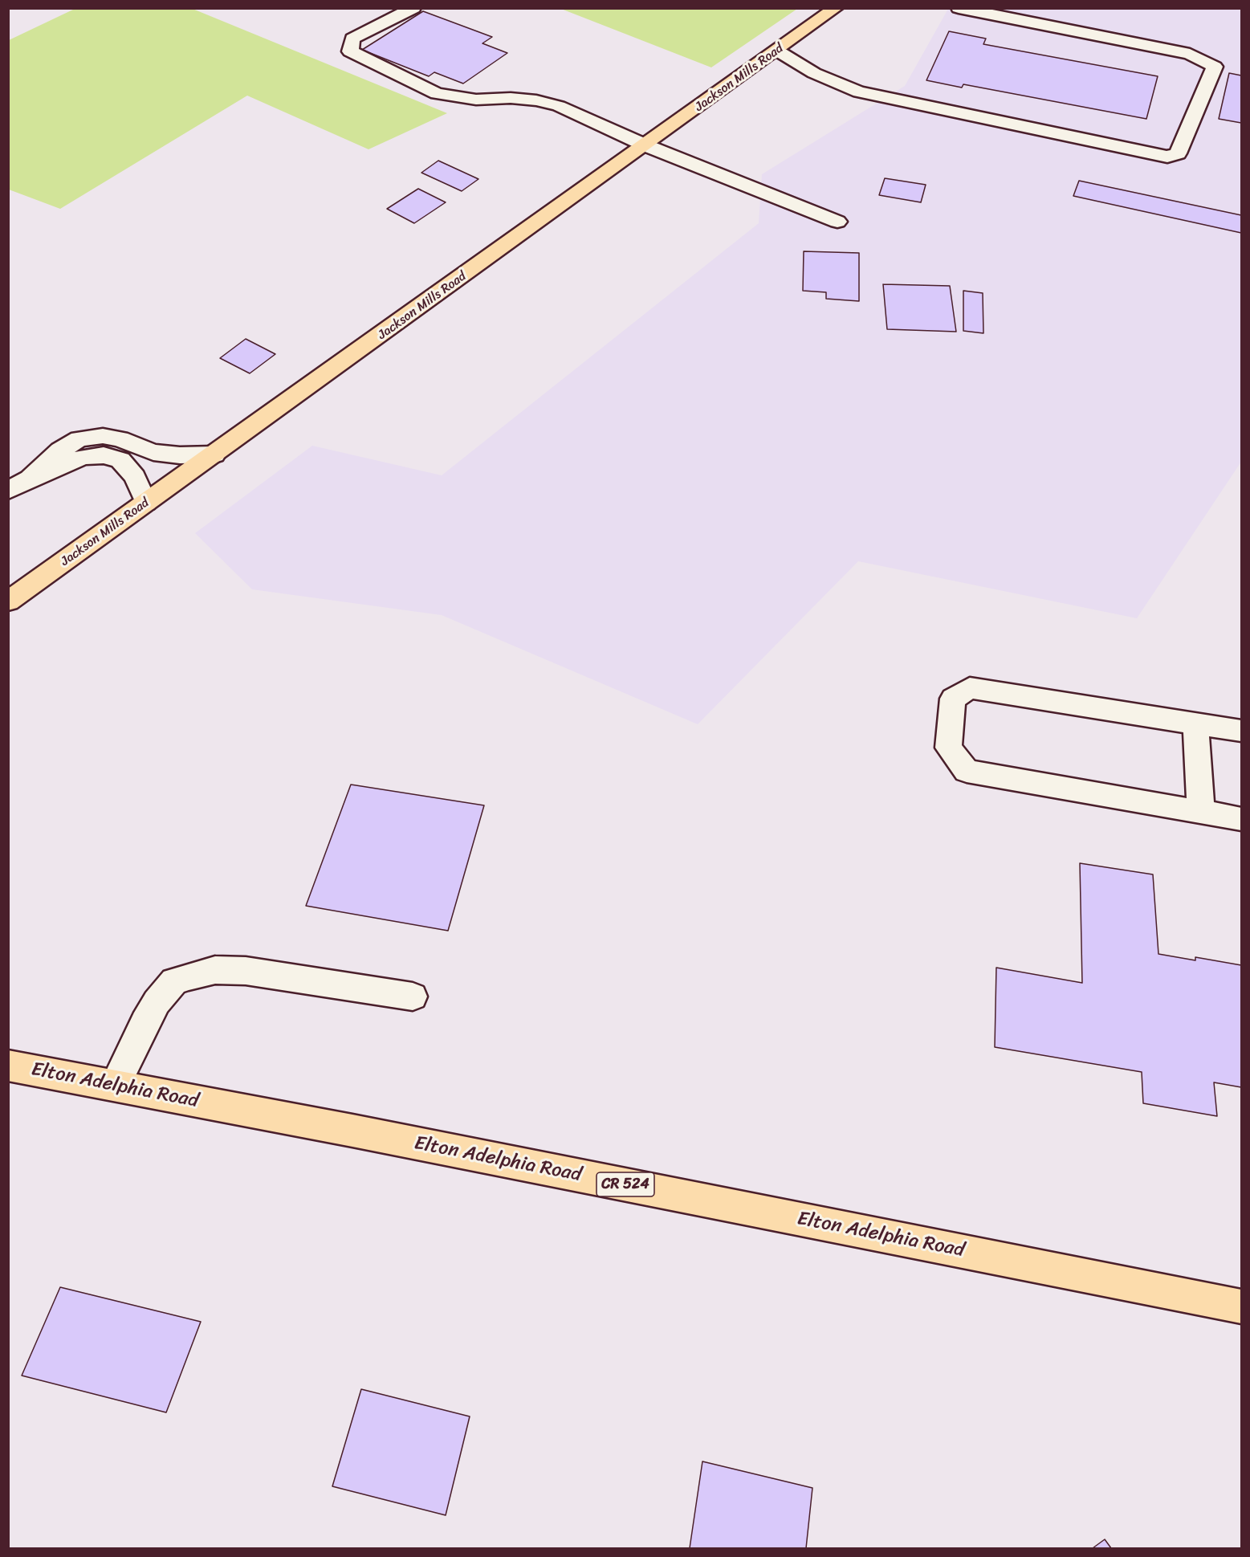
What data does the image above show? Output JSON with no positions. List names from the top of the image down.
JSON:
{
  "streets": {
    "main road": ["Jackson Mills Road", "Elton Adelphia Road", "CR 524"]
  }
}
